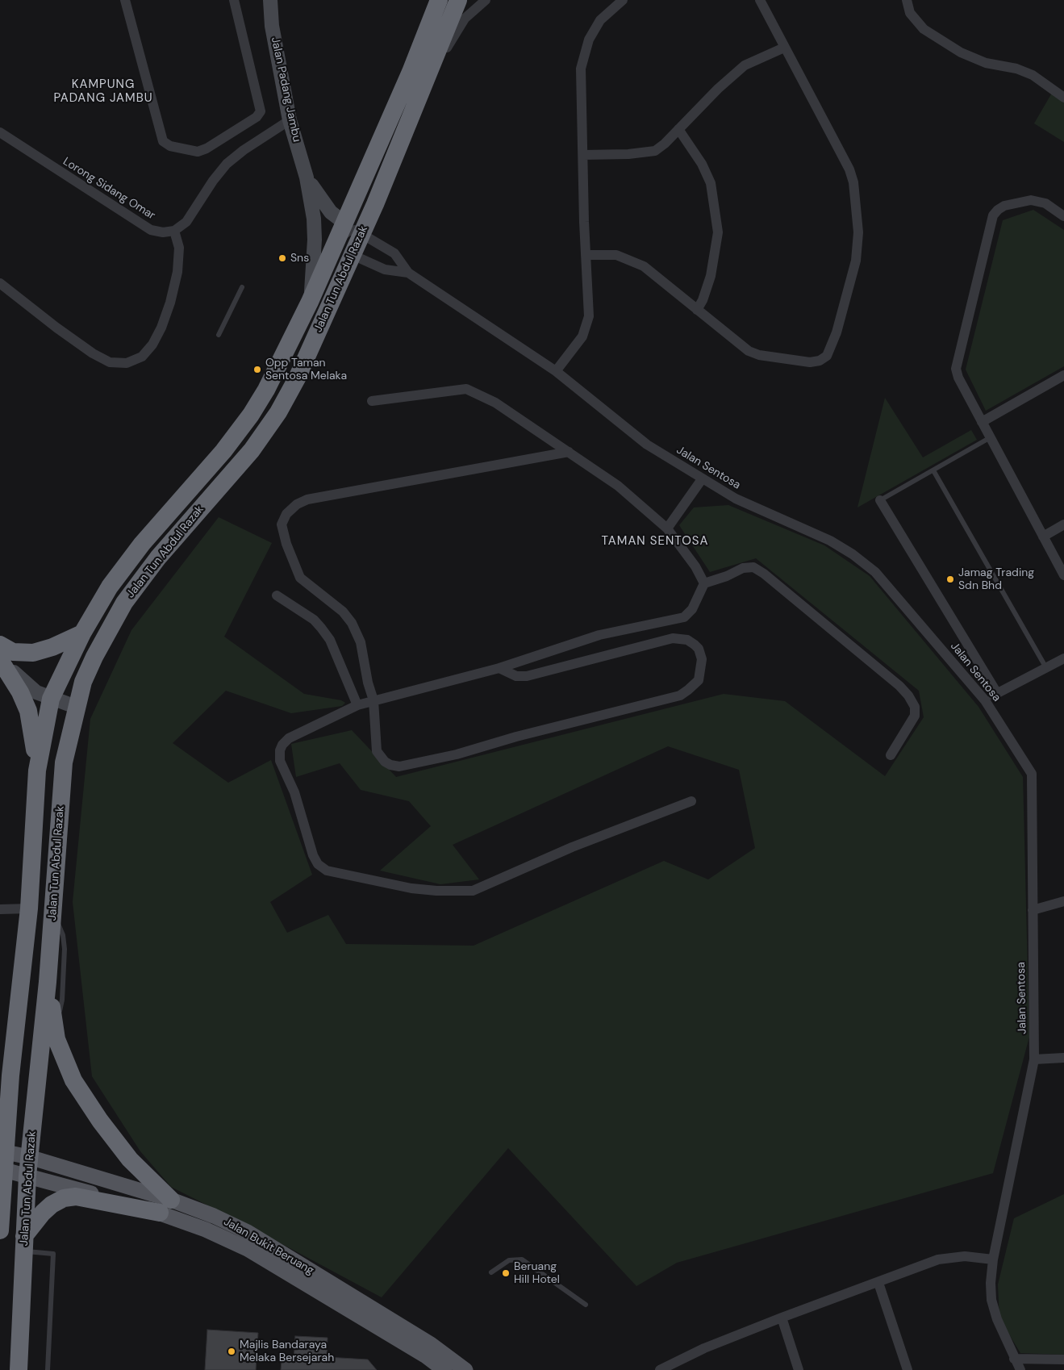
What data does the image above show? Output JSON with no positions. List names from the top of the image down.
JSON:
{
  "streets": {
    "highway": ["Jalan Tun Abdul Razak"],
    "main road": ["Jalan Bukit Beruang"],
    "street": ["Jalan Padang Jambu", "Lorong Sidang Omar", "Jalan Sentosa"]
  },
  "crossings": [
    ["Jalan Padang Jambu", "Jalan Tun Abdul Razak"],
    ["Jalan Tun Abdul Razak", "Jalan Sentosa"],
    ["Jalan Tun Abdul Razak", "Jalan Bukit Beruang"]
  ],
  "districts": ["KAMPUNG PADANG JAMBU", "TAMAN SENTOSA"],
  "places": [
    "Sns",
    "Opp Taman Sentosa Melaka",
    "Jamag Trading Sdn Bhd",
    "Beruang Hill Hotel",
    "Majlis Bandaraya Melaka Bersejarah"
  ]
}
